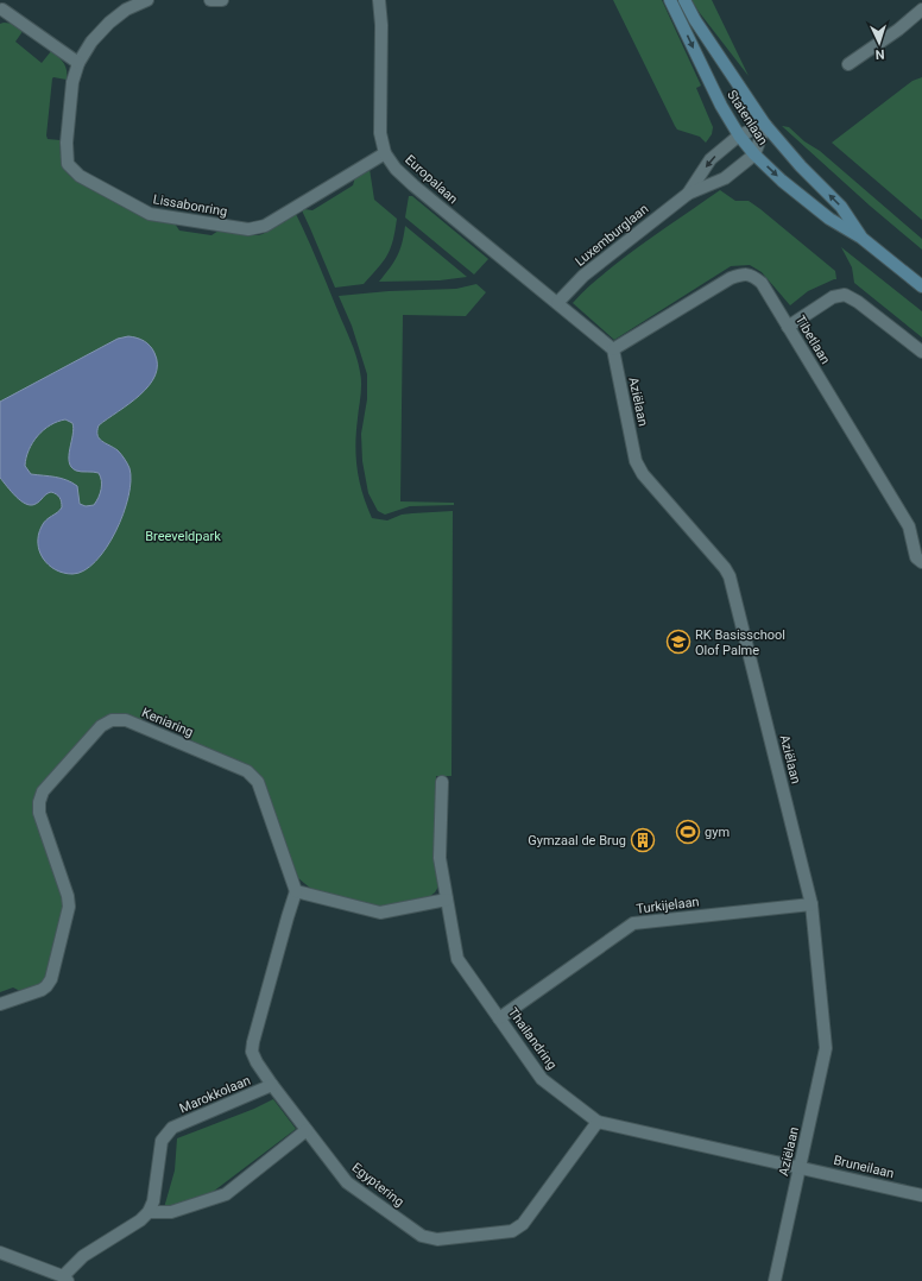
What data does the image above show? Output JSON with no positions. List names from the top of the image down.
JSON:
{
  "streets": {
    "main road": ["Statenlaan"],
    "street": [
      "Europalaan",
      "Lissabonring",
      "Luxemburglaan",
      "Tibetlaan",
      "Aziëlaan",
      "Keniaring",
      "Turkijelaan",
      "Thailandring",
      "Marokkolaan",
      "Bruneilaan",
      "Egyptering"
    ]
  },
  "crossings": [
    ["Statenlaan", "Luxemburglaan"],
    ["Europalaan", "Lissabonring"],
    ["Europalaan", "Luxemburglaan"],
    ["Tibetlaan", "Aziëlaan"],
    ["Aziëlaan", "Turkijelaan"],
    ["Aziëlaan", "Thailandring"],
    ["Aziëlaan", "Bruneilaan"],
    ["Keniaring", "Egyptering"],
    ["Turkijelaan", "Thailandring"],
    ["Thailandring", "Bruneilaan"],
    ["Thailandring", "Egyptering"],
    ["Marokkolaan", "Egyptering"]
  ],
  "parks": ["Breeveldpark"],
  "places": {
    "school or university": ["RK Basisschool Olof Palme"],
    "sports": ["gym"],
    "building": ["Gymzaal de Brug"]
  },
  "north": "bottom"
}
